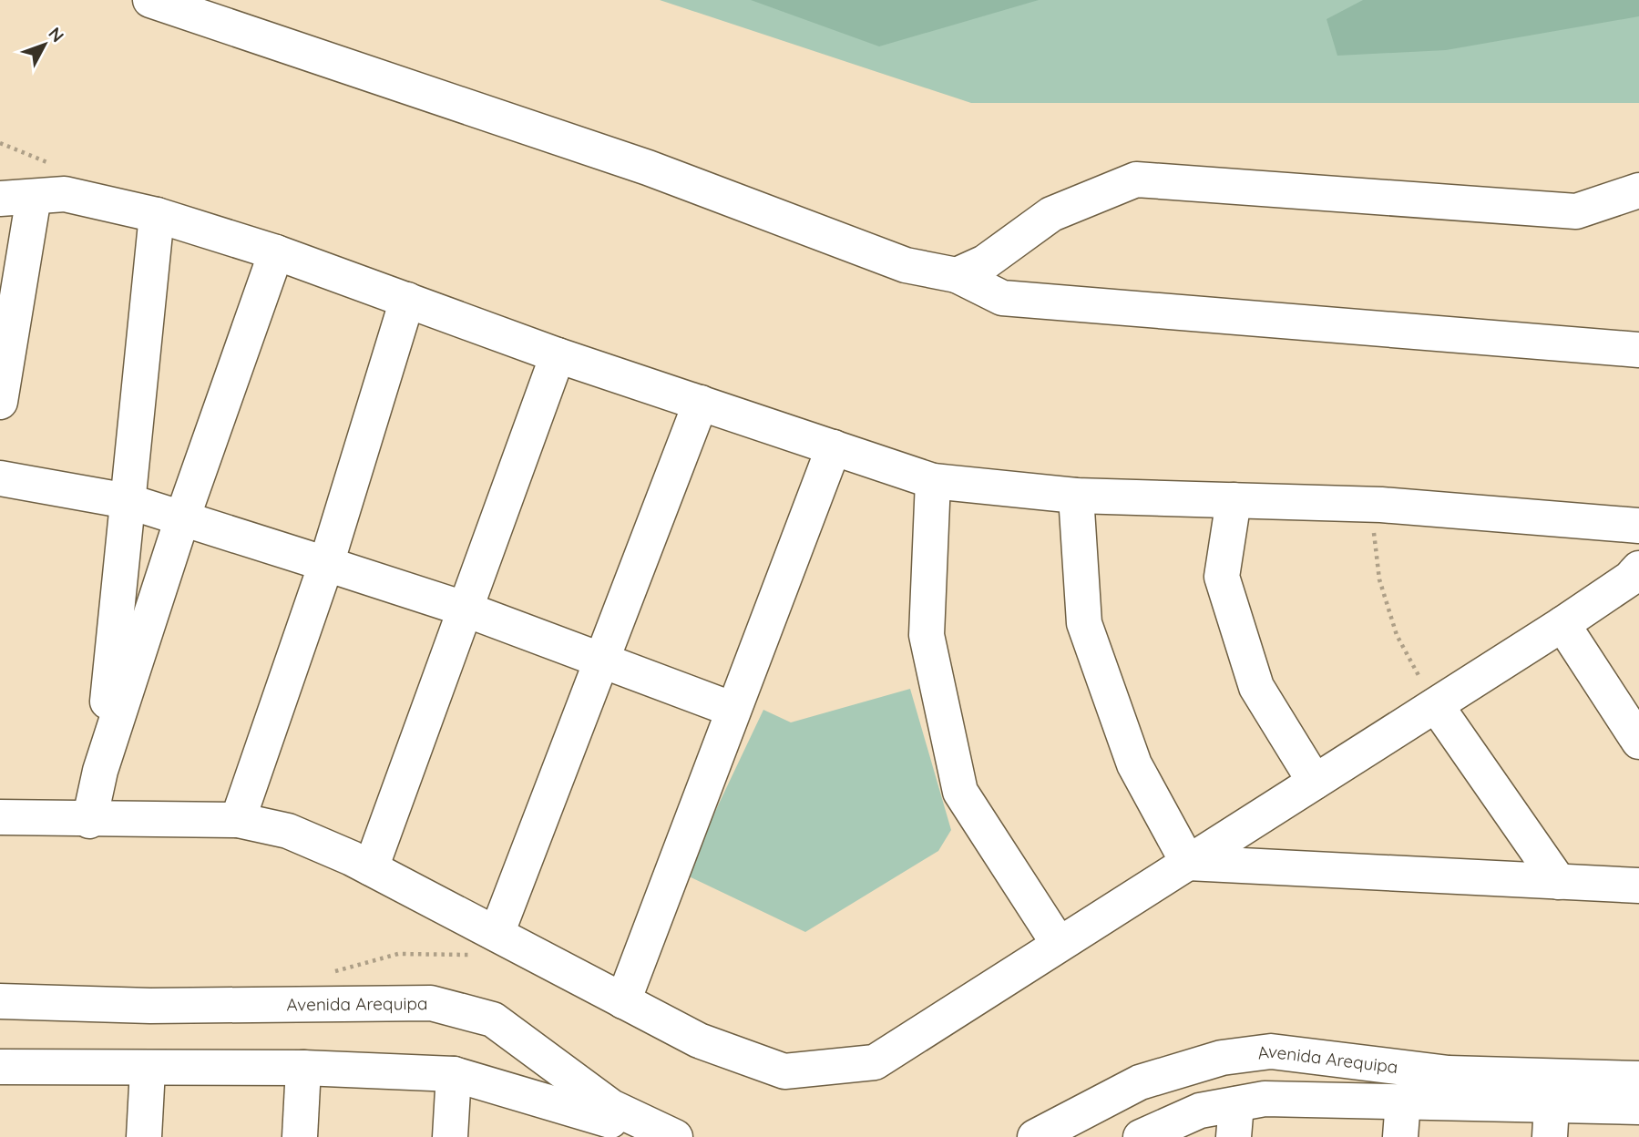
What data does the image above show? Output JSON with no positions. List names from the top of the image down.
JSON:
{
  "streets": {
    "street": ["Avenida Arequipa"]
  },
  "north": "top right"
}
